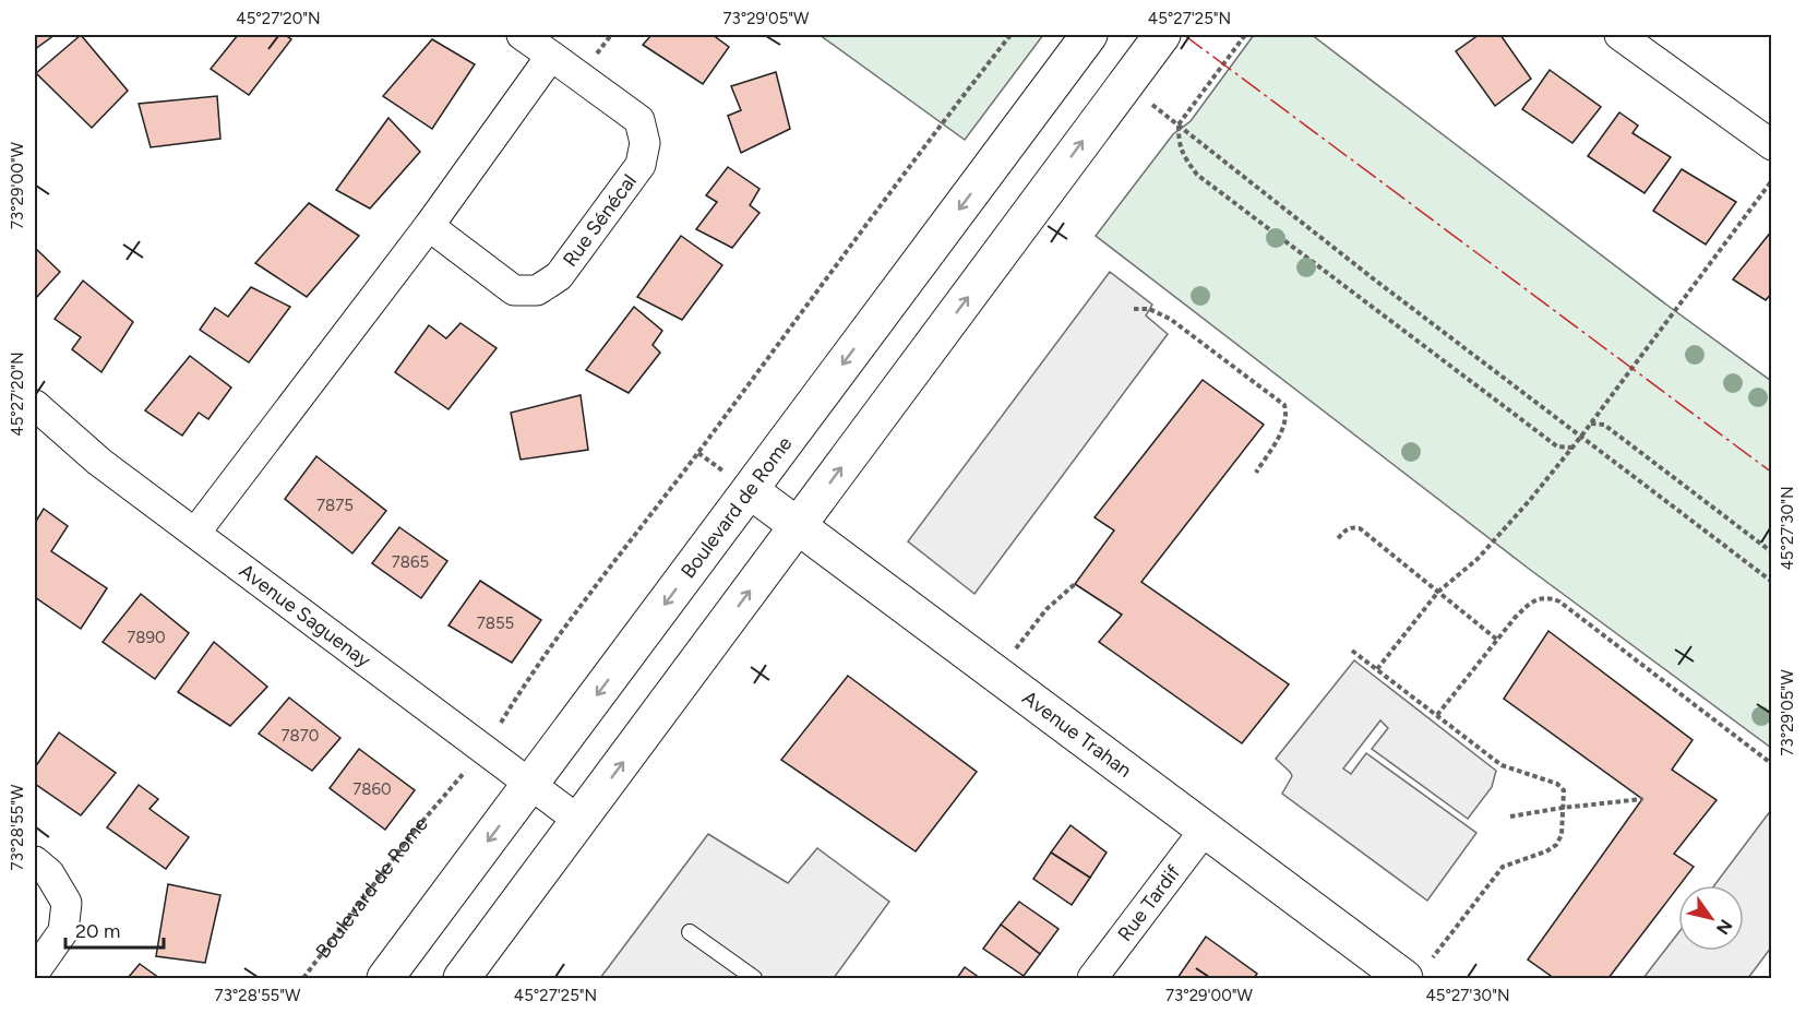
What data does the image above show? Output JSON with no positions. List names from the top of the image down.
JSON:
{
  "streets": {
    "main road": ["Boulevard de Rome", "Avenue Trahan"],
    "street": ["Rue Sénécal", "Avenue Saguenay", "Rue Tardif"]
  },
  "crossings": [
    ["Boulevard de Rome", "Avenue Saguenay"],
    ["Boulevard de Rome", "Avenue Trahan"],
    ["Avenue Trahan", "Rue Tardif"]
  ],
  "house_numbers": [
    "7875",
    "7865",
    "7855",
    "7890",
    "7870",
    "7860"
  ],
  "scale_bar": "20 m",
  "north": "bottom right",
  "coordinates": [
    "45°27'20\"N",
    "73°29'05\"W",
    "45°27'25\"N",
    "73°29'00\"W",
    "45°27'30\"N",
    "73°28'55\"W"
  ]
}
